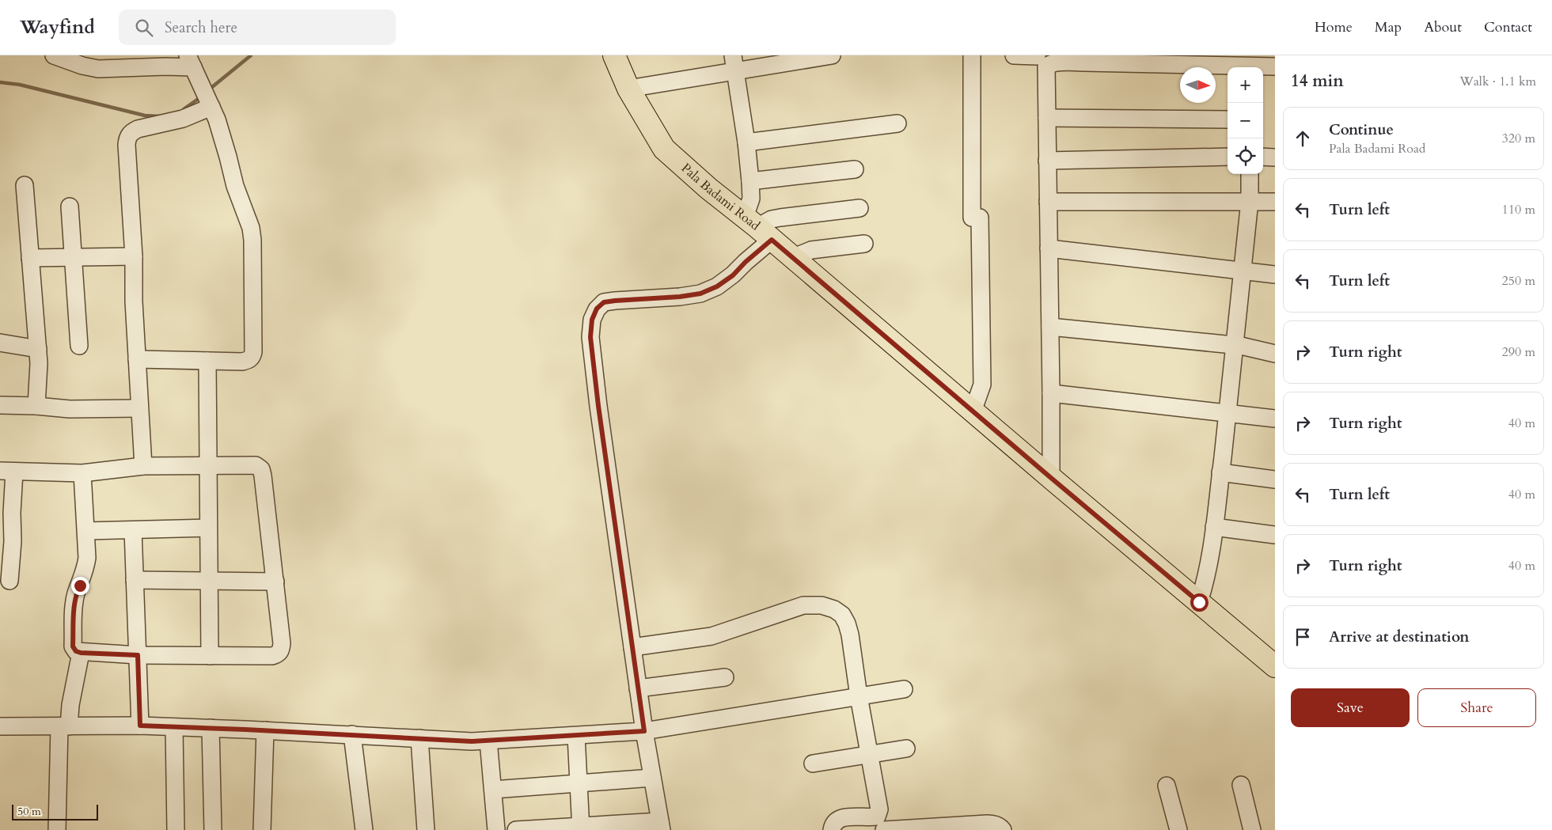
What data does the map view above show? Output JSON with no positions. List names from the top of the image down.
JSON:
{
  "streets": {
    "main road": ["Pala Badami Road"]
  },
  "scale_bar": "50 m",
  "north": "right",
  "page": {
    "header": "Wayfind",
    "search": "Search here",
    "nav": [
      "Home",
      "Map",
      "About",
      "Contact"
    ],
    "heading": ["14 min", "Walk · 1.1 km"],
    "map_buttons": ["+", "−"],
    "list": [
      ["Continue", "Pala Badami Road", "320 m"],
      ["Turn left", "110 m"],
      ["Turn left", "250 m"],
      ["Turn right", "290 m"],
      ["Turn right", "40 m"],
      ["Turn left", "40 m"],
      ["Turn right", "40 m"],
      "Arrive at destination"
    ],
    "buttons": ["Save", "Share"],
    "scale": "50 m"
  }
}
